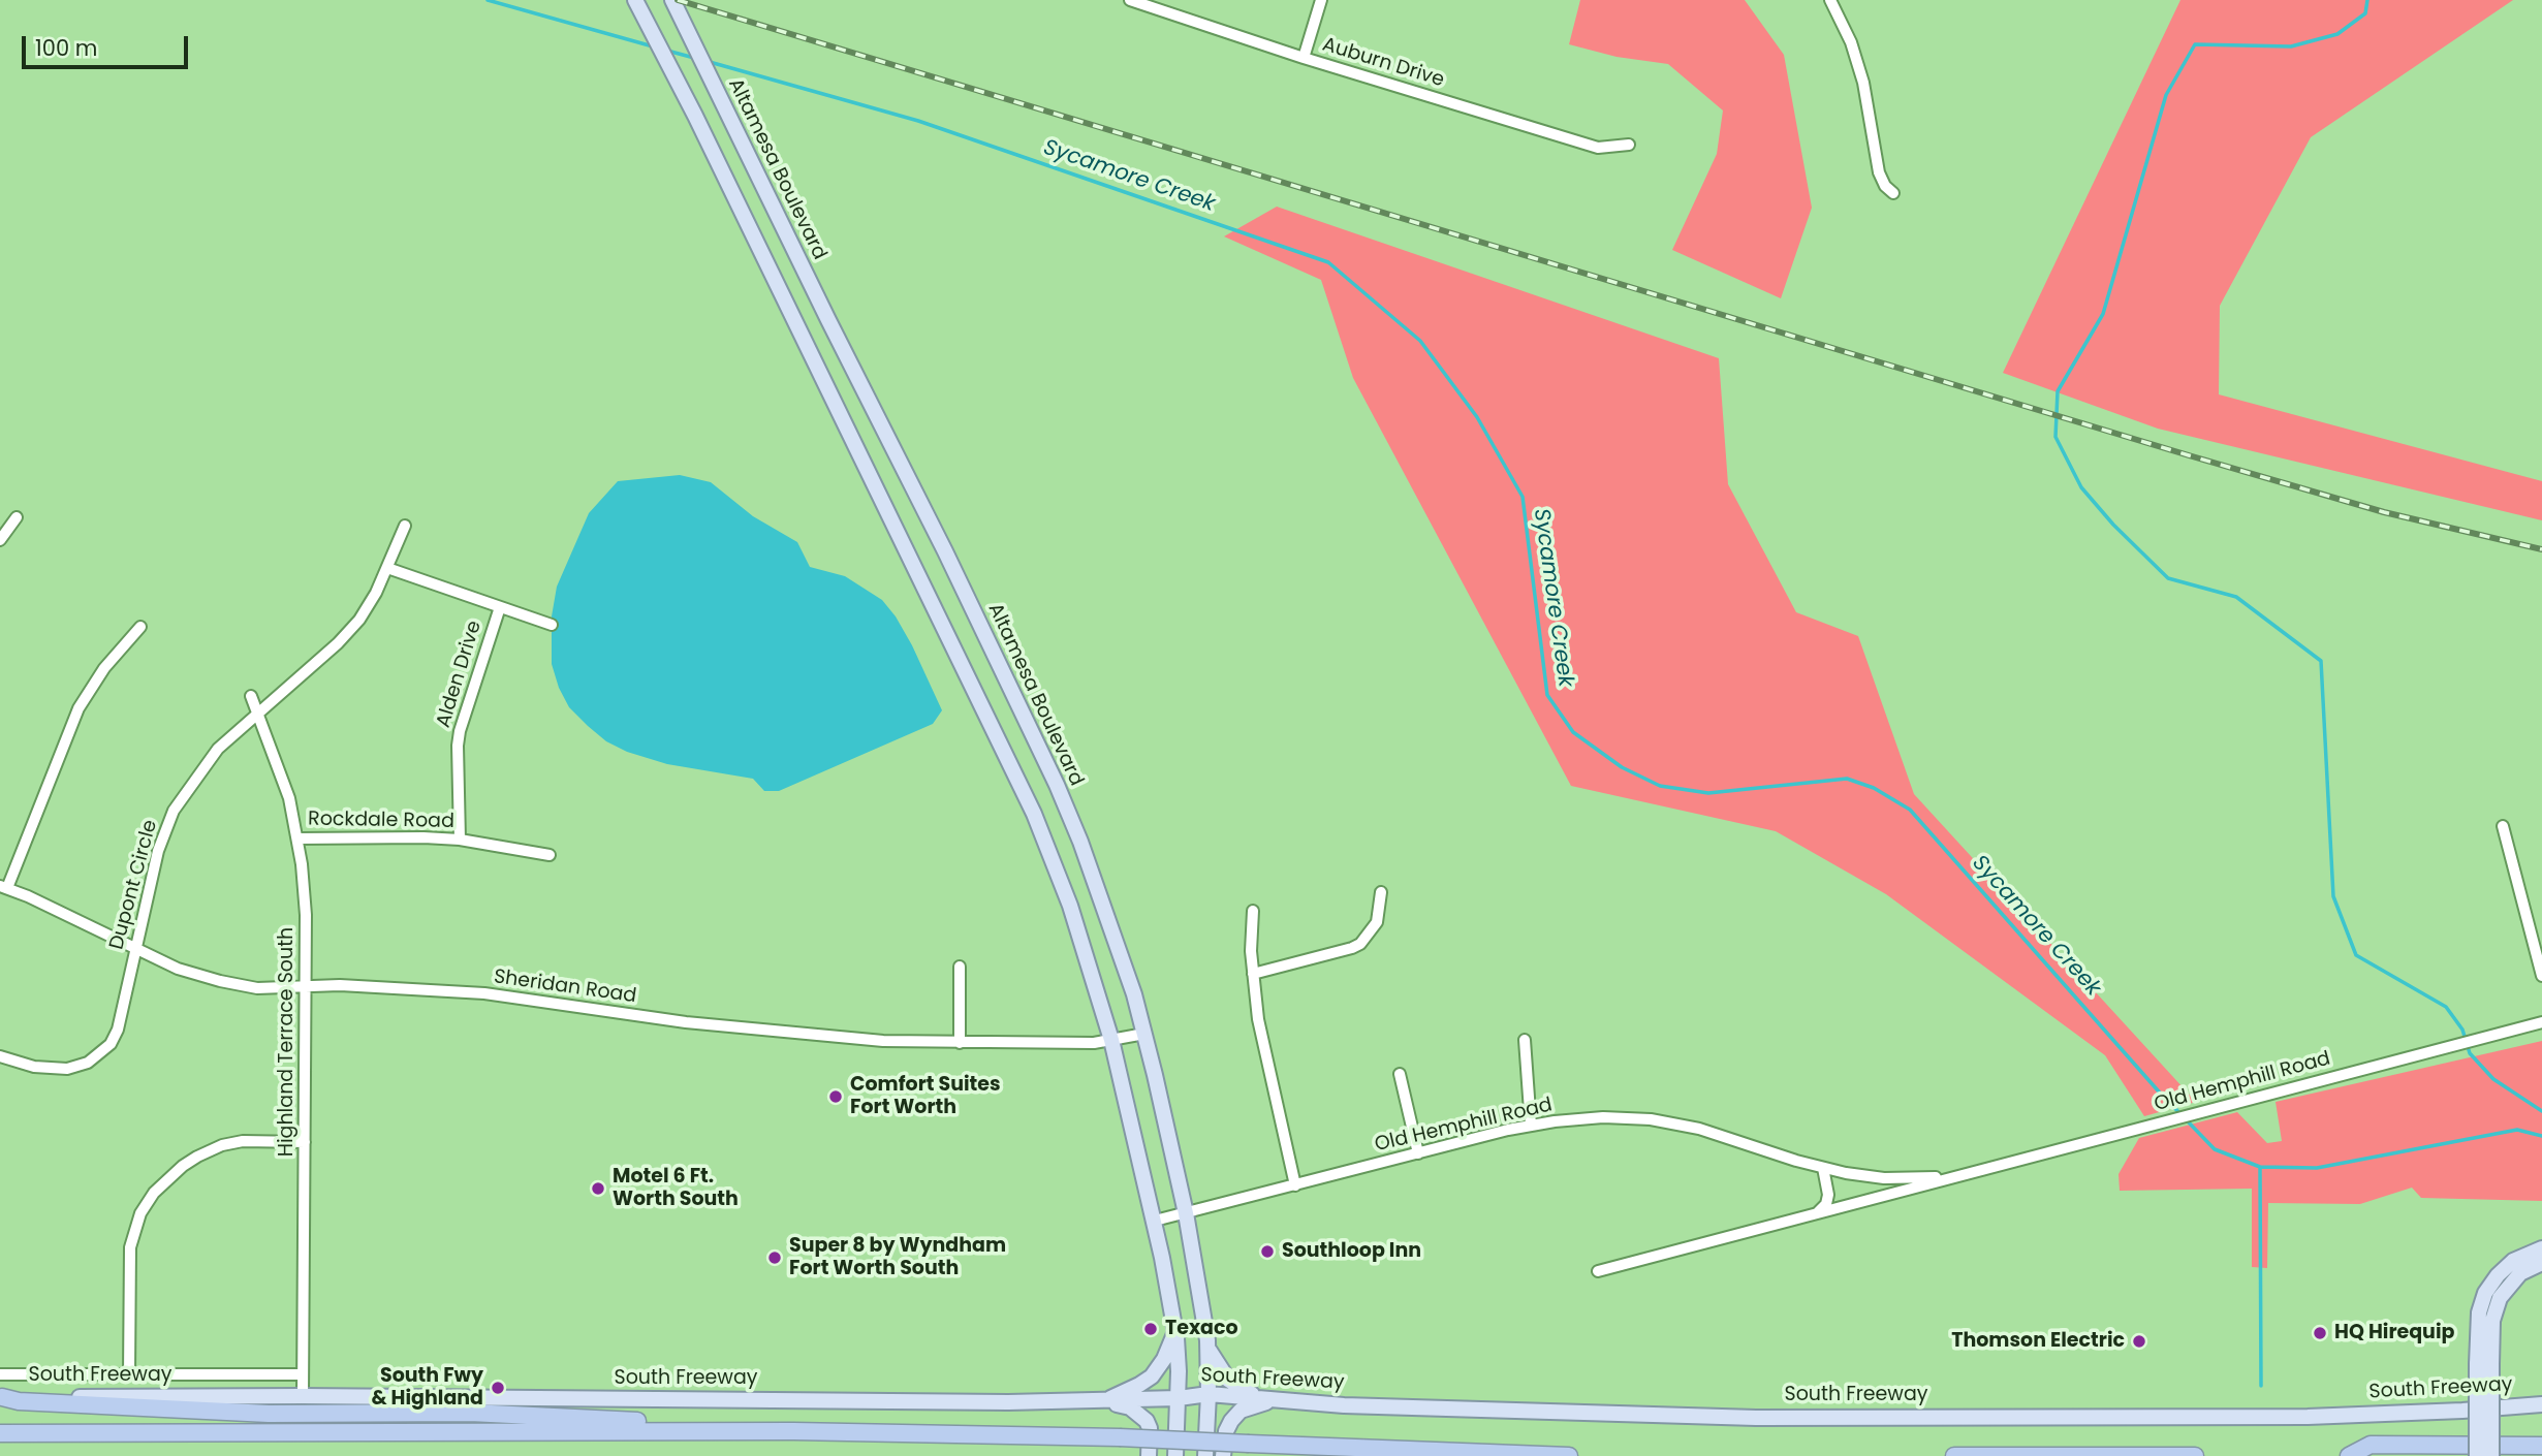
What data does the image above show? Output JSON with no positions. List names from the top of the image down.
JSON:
{
  "streets": {
    "main road": ["Altamesa Boulevard", "South Freeway"],
    "street": [
      "Auburn Drive",
      "Alden Drive",
      "Rockdale Road",
      "Dupont Circle",
      "Sheridan Road",
      "Highland Terrace South",
      "Old Hemphill Road"
    ]
  },
  "crossings": [
    ["Altamesa Boulevard", "Sheridan Road"],
    ["Altamesa Boulevard", "Old Hemphill Road"],
    ["Altamesa Boulevard", "South Freeway"],
    ["Alden Drive", "Rockdale Road"],
    ["Rockdale Road", "Highland Terrace South"],
    ["Dupont Circle", "Sheridan Road"],
    ["Dupont Circle", "Highland Terrace South"],
    ["Sheridan Road", "Highland Terrace South"],
    ["Highland Terrace South", "South Freeway"]
  ],
  "water": ["Sycamore Creek"],
  "places": [
    "Comfort Suites Fort Worth",
    "Motel 6 Ft. Worth South",
    "Southloop Inn",
    "Super 8 by Wyndham Fort Worth South",
    "Texaco",
    "HQ Hirequip",
    "Thomson Electric",
    "South Fwy & Highland"
  ],
  "scale_bar": "100 m"
}
